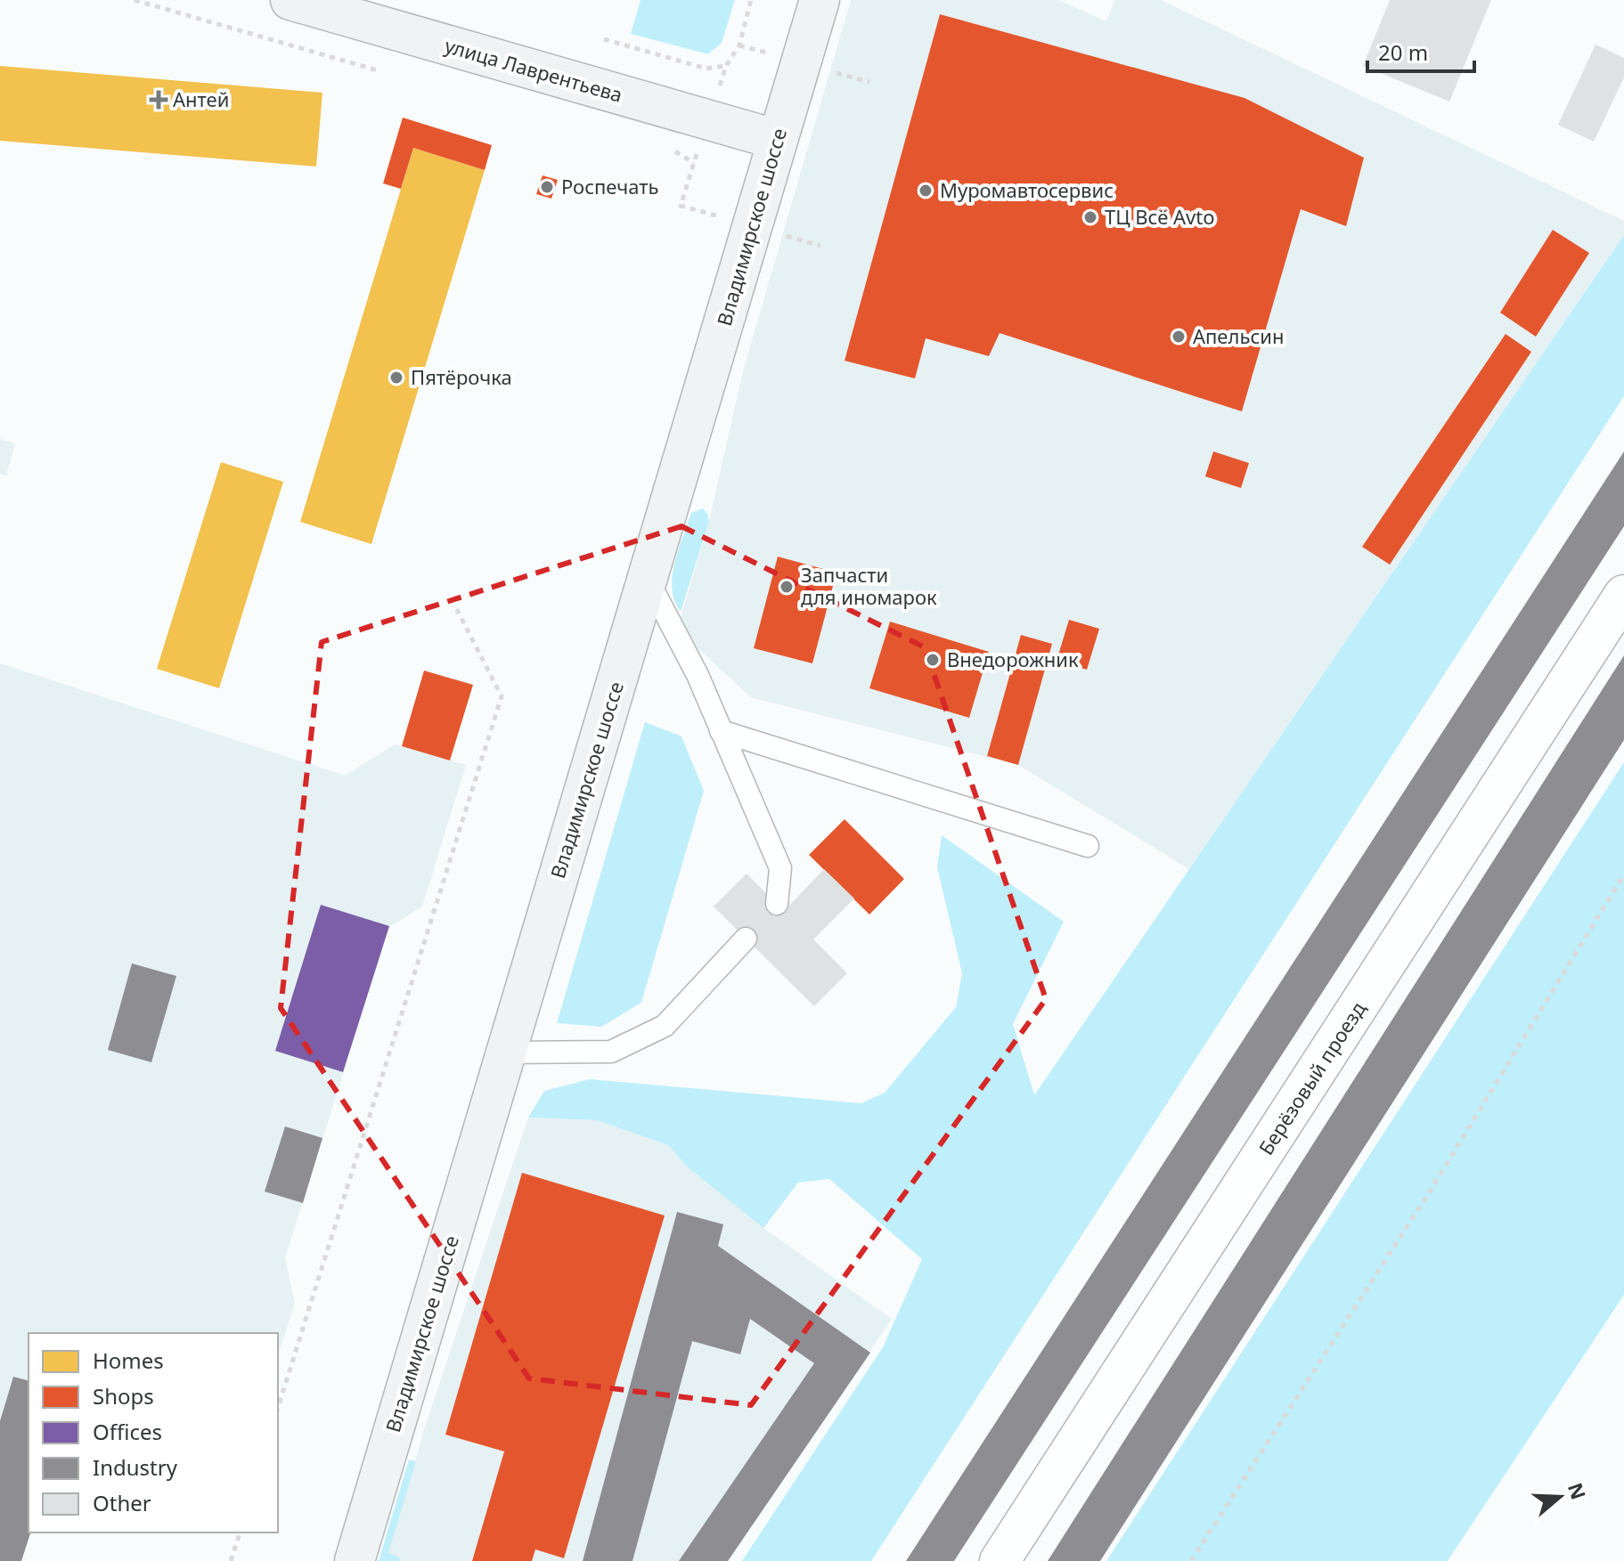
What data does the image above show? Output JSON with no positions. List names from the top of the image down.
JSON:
{
  "streets": {
    "main road": ["улица Лаврентьева", "Владимирское шоссе"],
    "street": ["Берёзовый проезд"]
  },
  "crossings": [
    ["улица Лаврентьева", "Владимирское шоссе"]
  ],
  "places": {
    "health": ["Антей"],
    "other": [
      "Роспечать",
      "Муромавтосервис",
      "ТЦ Всё Avto",
      "Апельсин",
      "Пятёрочка",
      "Запчасти для иномарок",
      "Внедорожник"
    ]
  },
  "legend": [
    "Homes",
    "Shops",
    "Offices",
    "Industry",
    "Other"
  ],
  "scale_bar": "20 m",
  "north": "right"
}
